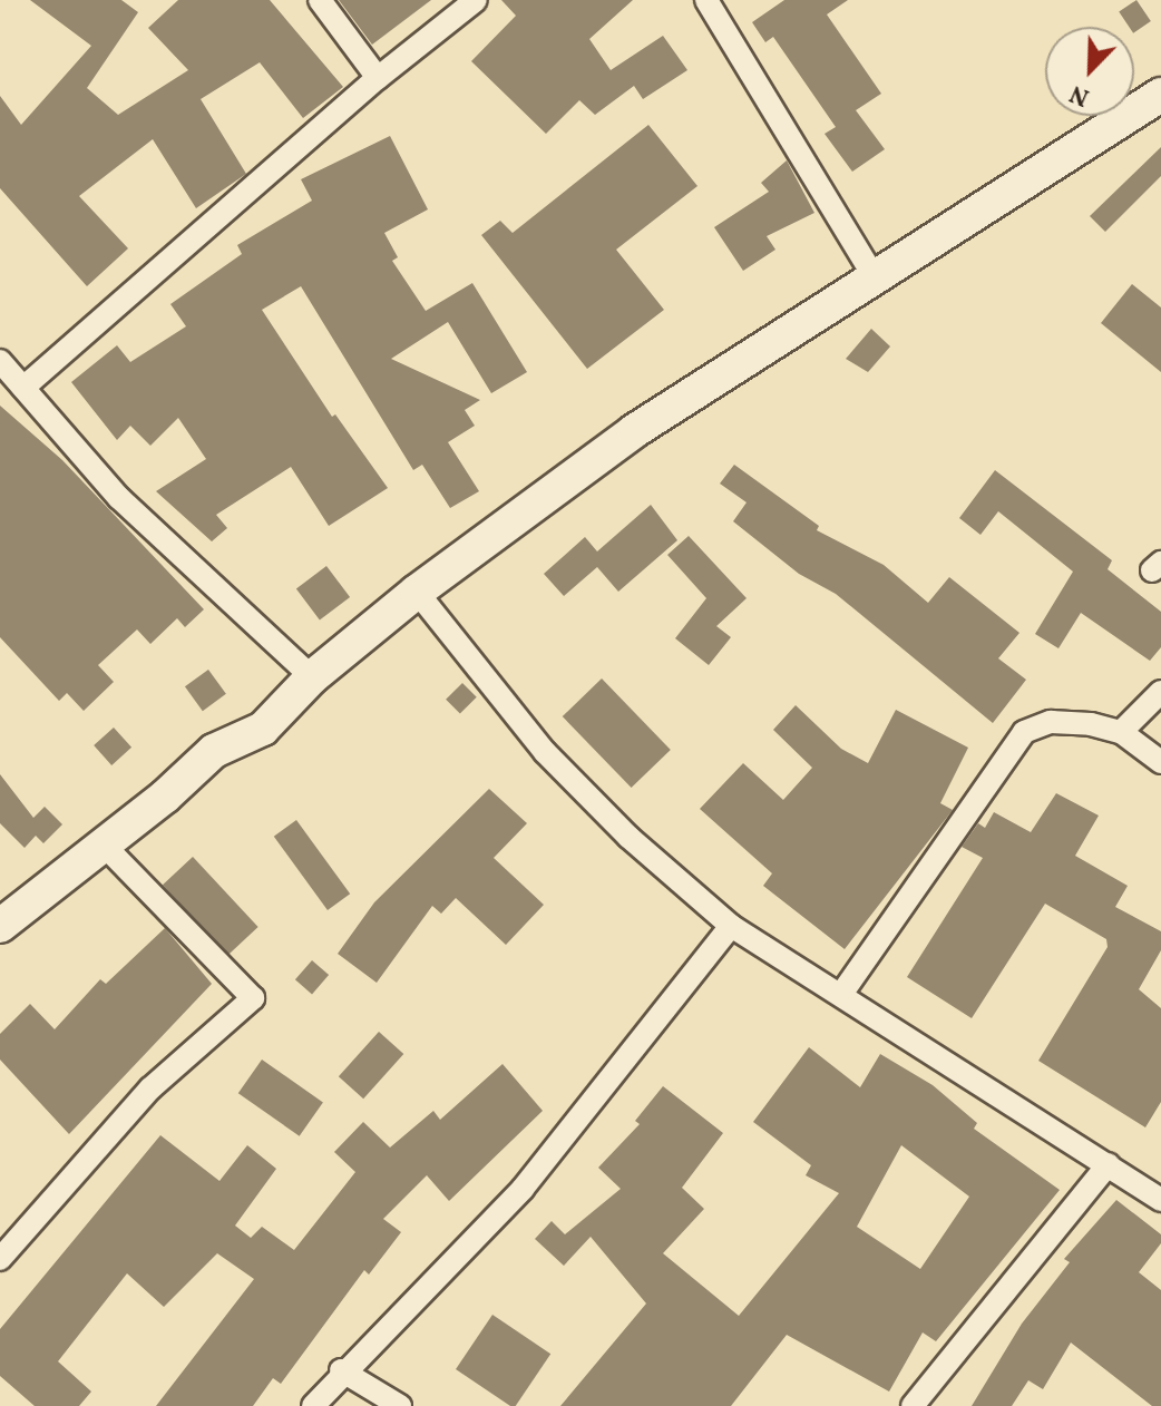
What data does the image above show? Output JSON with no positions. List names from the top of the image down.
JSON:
{
  "north": "bottom left"
}
